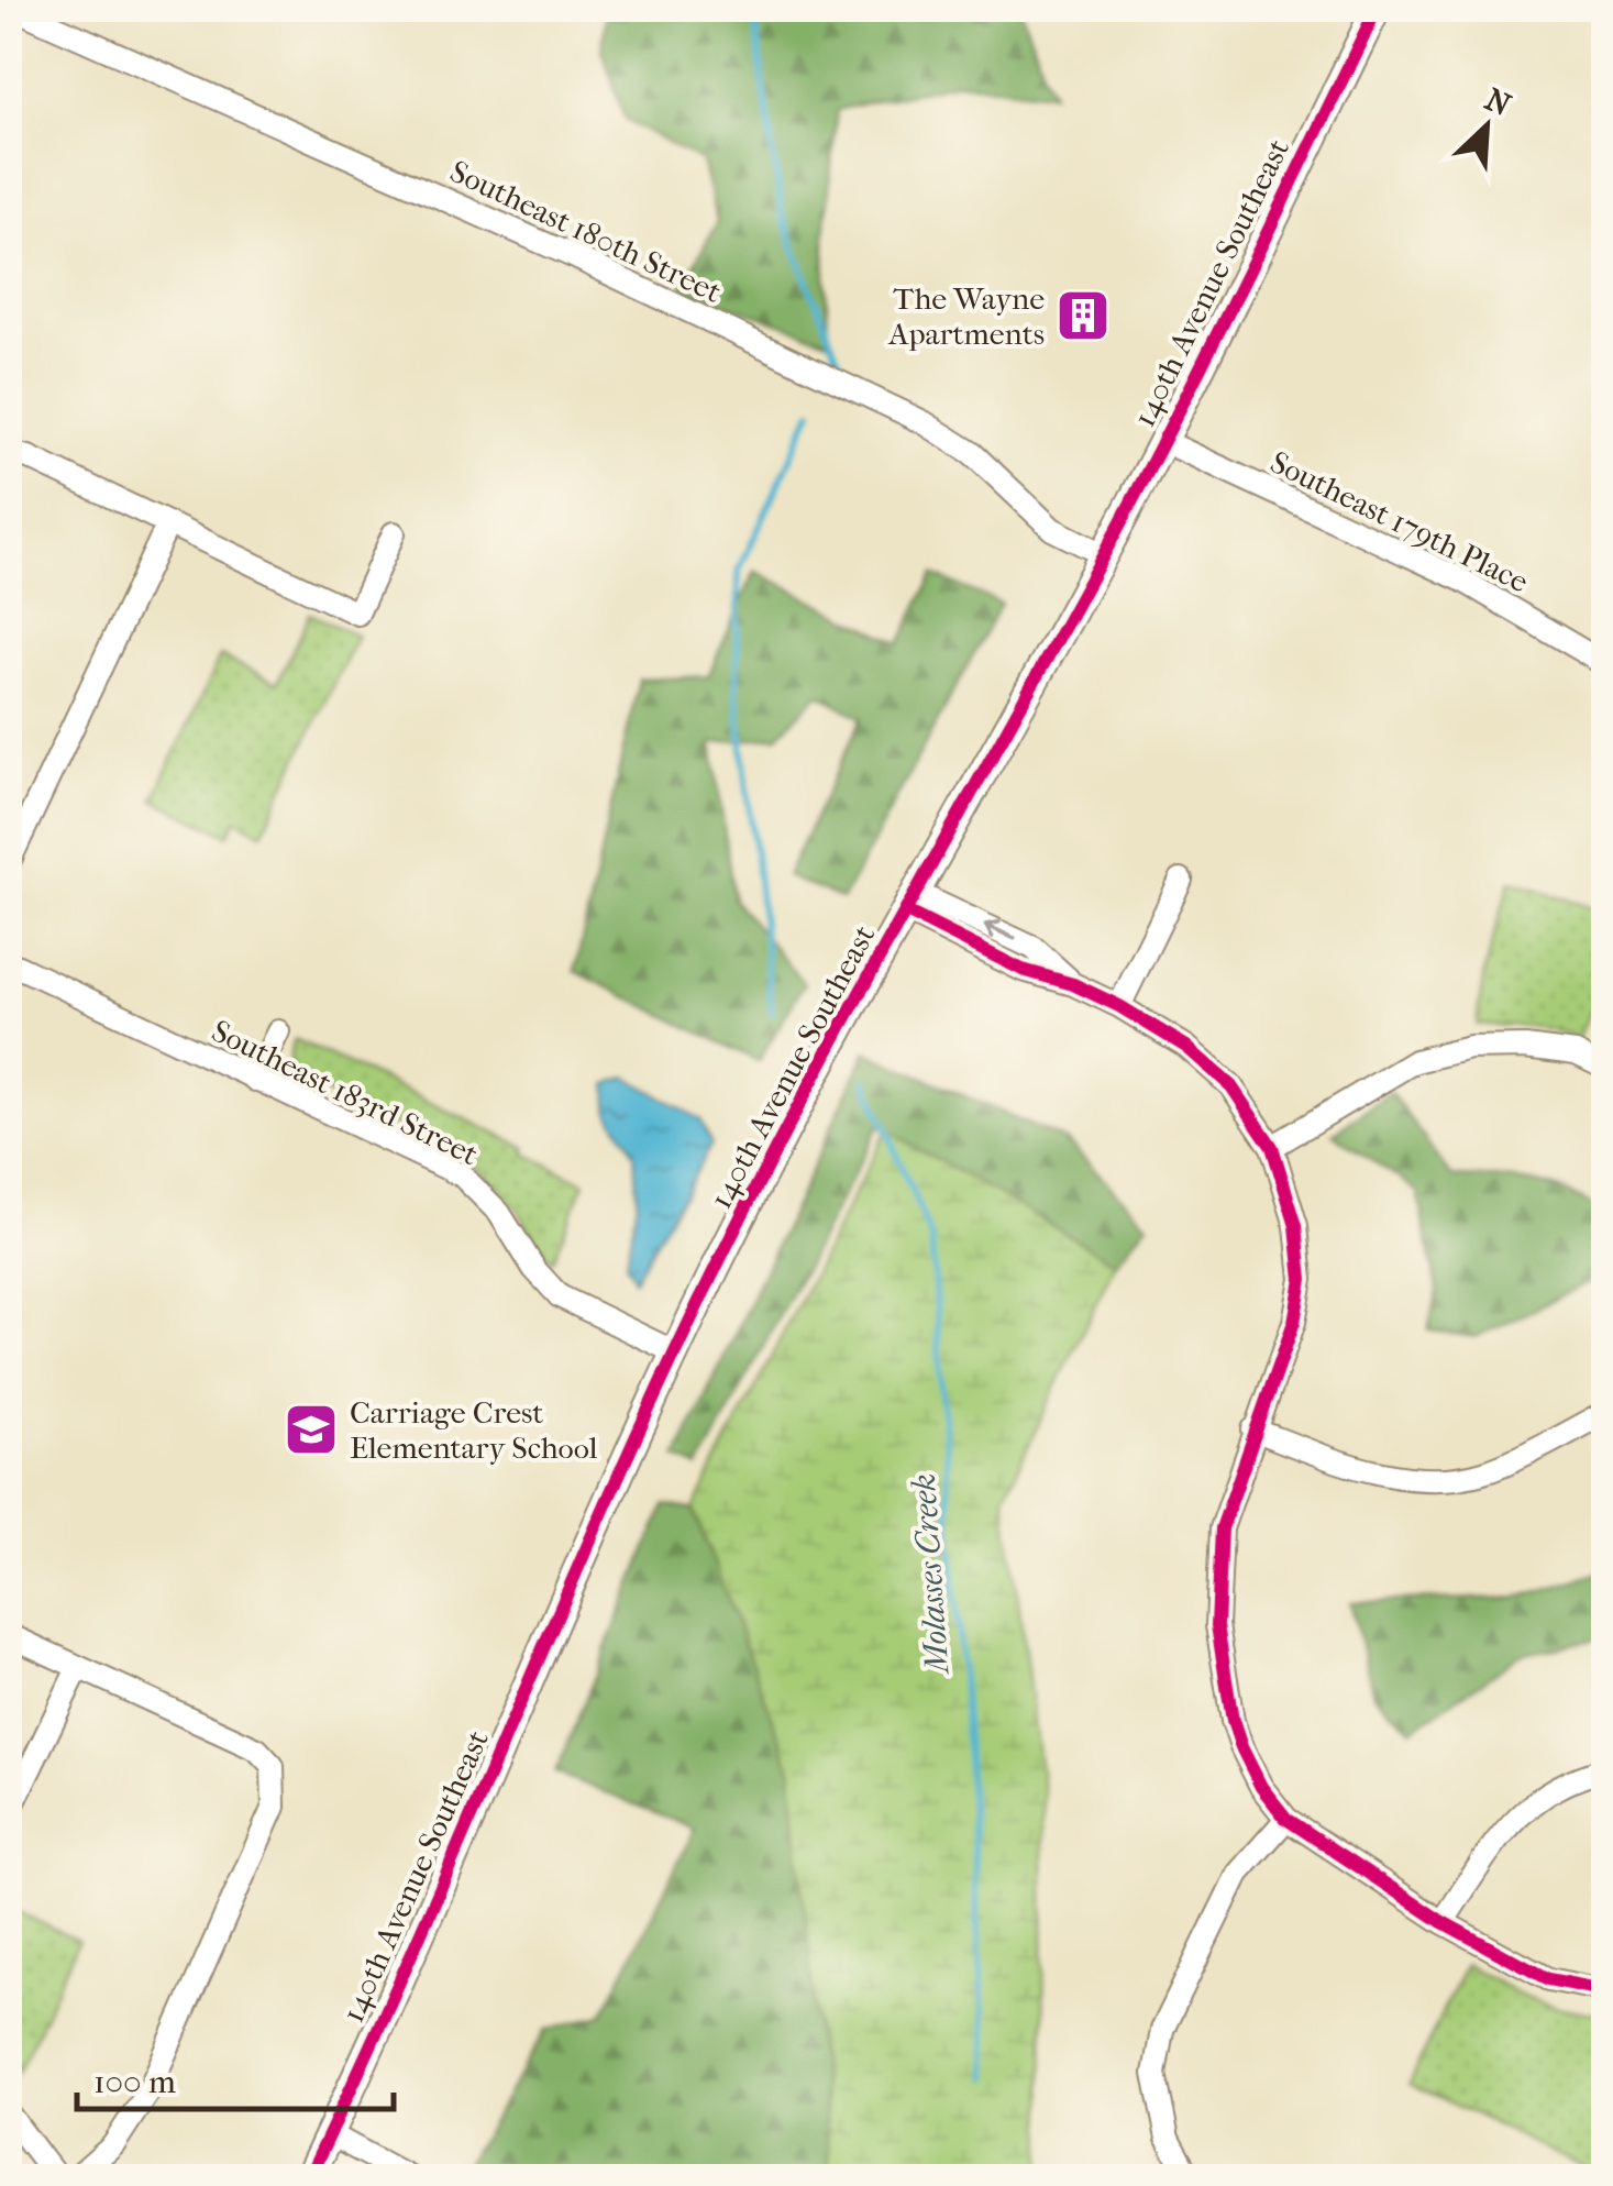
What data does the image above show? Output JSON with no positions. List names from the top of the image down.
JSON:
{
  "streets": {
    "main road": ["140th Avenue Southeast"],
    "street": ["Southeast 180th Street", "Southeast 179th Place", "Southeast 183rd Street"]
  },
  "crossings": [
    ["Southeast 180th Street", "140th Avenue Southeast"],
    ["140th Avenue Southeast", "Southeast 179th Place"],
    ["140th Avenue Southeast", "Southeast 183rd Street"]
  ],
  "water": ["Molasses Creek"],
  "places": {
    "building": ["The Wayne Apartments"],
    "school or university": ["Carriage Crest Elementary School"]
  },
  "scale_bar": "100 m",
  "north": "top right"
}
